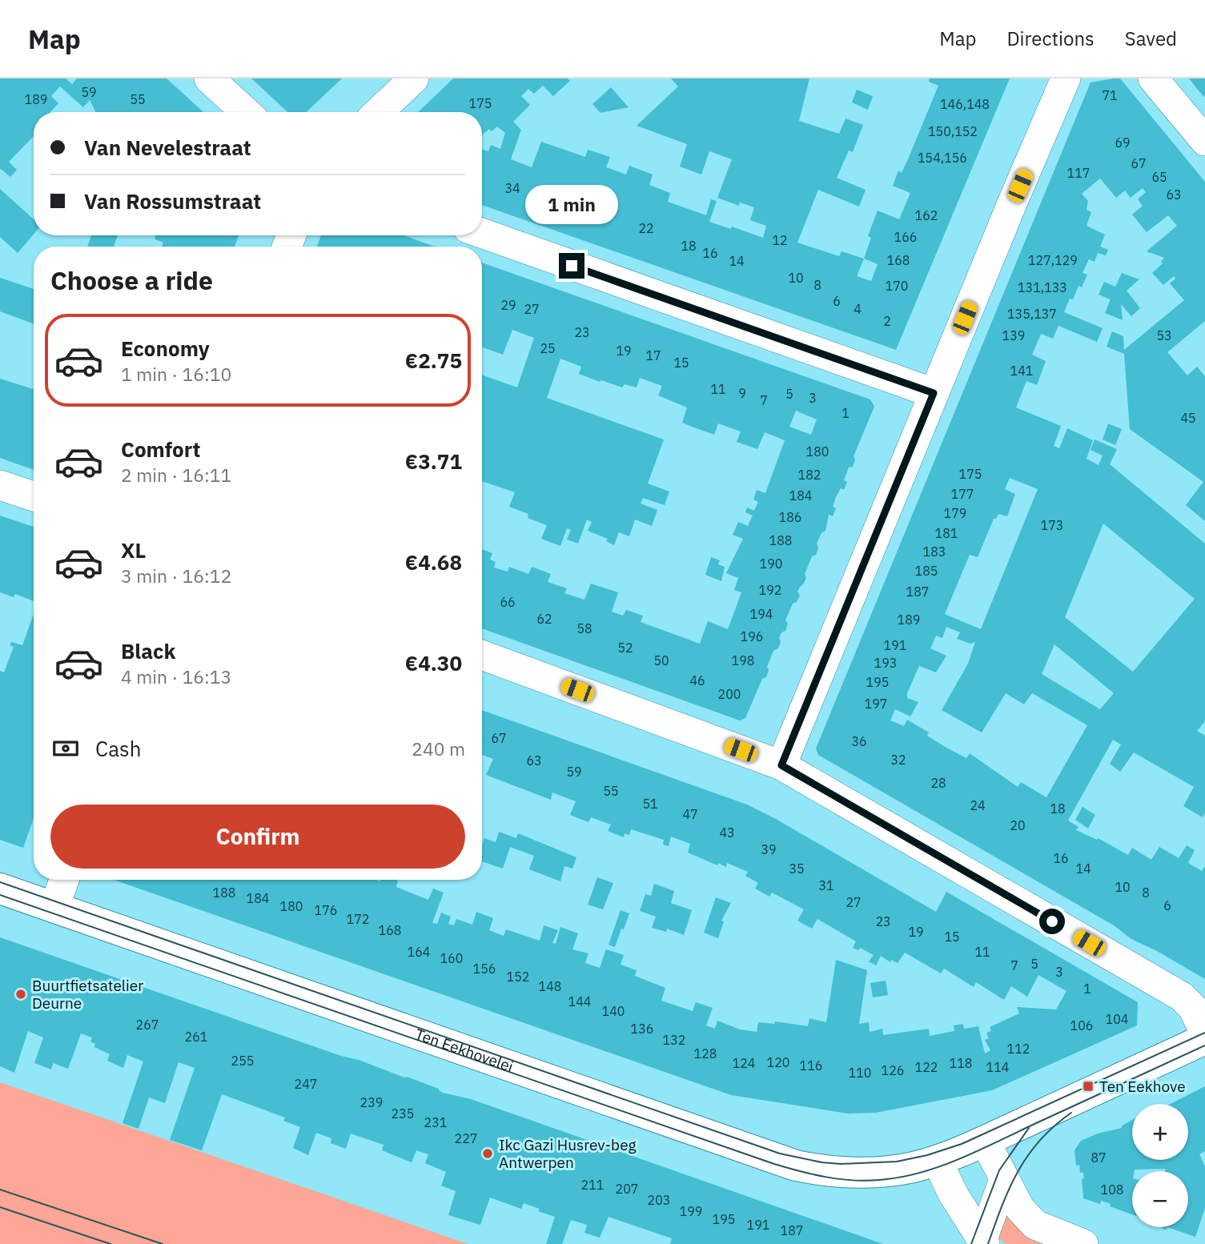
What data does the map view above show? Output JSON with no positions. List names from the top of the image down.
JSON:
{
  "streets": {
    "street": ["Ten Eekhovelei"]
  },
  "places": {
    "other": ["Buurtfietsatelier Deurne", "Ikc Gazi Husrev-beg Antwerpen"],
    "transit": ["Ten Eekhove"]
  },
  "house_numbers": [
    "59",
    "71",
    "189",
    "55",
    "175",
    "146,148",
    "150,152",
    "69",
    "154,156",
    "67",
    "117",
    "65",
    "34",
    "63",
    "162",
    "22",
    "166",
    "12",
    "18",
    "16",
    "168",
    "127,129",
    "14",
    "10",
    "8",
    "170",
    "131,133",
    "6",
    "29",
    "27",
    "4",
    "135,137",
    "2",
    "23",
    "139",
    "53",
    "25",
    "19",
    "17",
    "15",
    "141",
    "11",
    "9",
    "5",
    "3",
    "7",
    "1",
    "45",
    "180",
    "175",
    "182",
    "177",
    "184",
    "179",
    "186",
    "173",
    "181",
    "188",
    "183",
    "190",
    "185",
    "192",
    "187",
    "66",
    "194",
    "62",
    "189",
    "58",
    "196",
    "191",
    "52",
    "50",
    "198",
    "193",
    "46",
    "195",
    "200",
    "197",
    "67",
    "36",
    "32",
    "63",
    "59",
    "28",
    "55",
    "51",
    "24",
    "18",
    "47",
    "20",
    "43",
    "39",
    "16",
    "35",
    "14",
    "31",
    "10",
    "188",
    "8",
    "184",
    "27",
    "6",
    "180",
    "176",
    "172",
    "23",
    "168",
    "19",
    "15",
    "164",
    "11",
    "160",
    "5",
    "7",
    "156",
    "3",
    "152",
    "148",
    "1",
    "144",
    "140",
    "104",
    "267",
    "106",
    "136",
    "261",
    "132",
    "112",
    "128",
    "255",
    "120",
    "124",
    "118",
    "116",
    "122",
    "114",
    "126",
    "110",
    "247",
    "239",
    "235",
    "231",
    "227",
    "87",
    "211",
    "207",
    "108",
    "203",
    "199",
    "195",
    "191",
    "187"
  ],
  "page": {
    "header": "Map",
    "nav": ["Map", "Directions", "Saved"],
    "banner": ["Van Nevelestraat", "Van Rossumstraat"],
    "bubble": "1 min",
    "heading": "Choose a ride",
    "list": [
      {
        "name": "Economy",
        "note": "1 min · 16:10",
        "value": "€2.75"
      },
      {
        "name": "Comfort",
        "note": "2 min · 16:11",
        "value": "€3.71"
      },
      {
        "name": "XL",
        "note": "3 min · 16:12",
        "value": "€4.68"
      },
      {
        "name": "Black",
        "note": "4 min · 16:13",
        "value": "€4.30"
      }
    ],
    "pay": ["Cash", "240 m"],
    "buttons": "Confirm",
    "map_buttons": ["+", "−"]
  }
}
